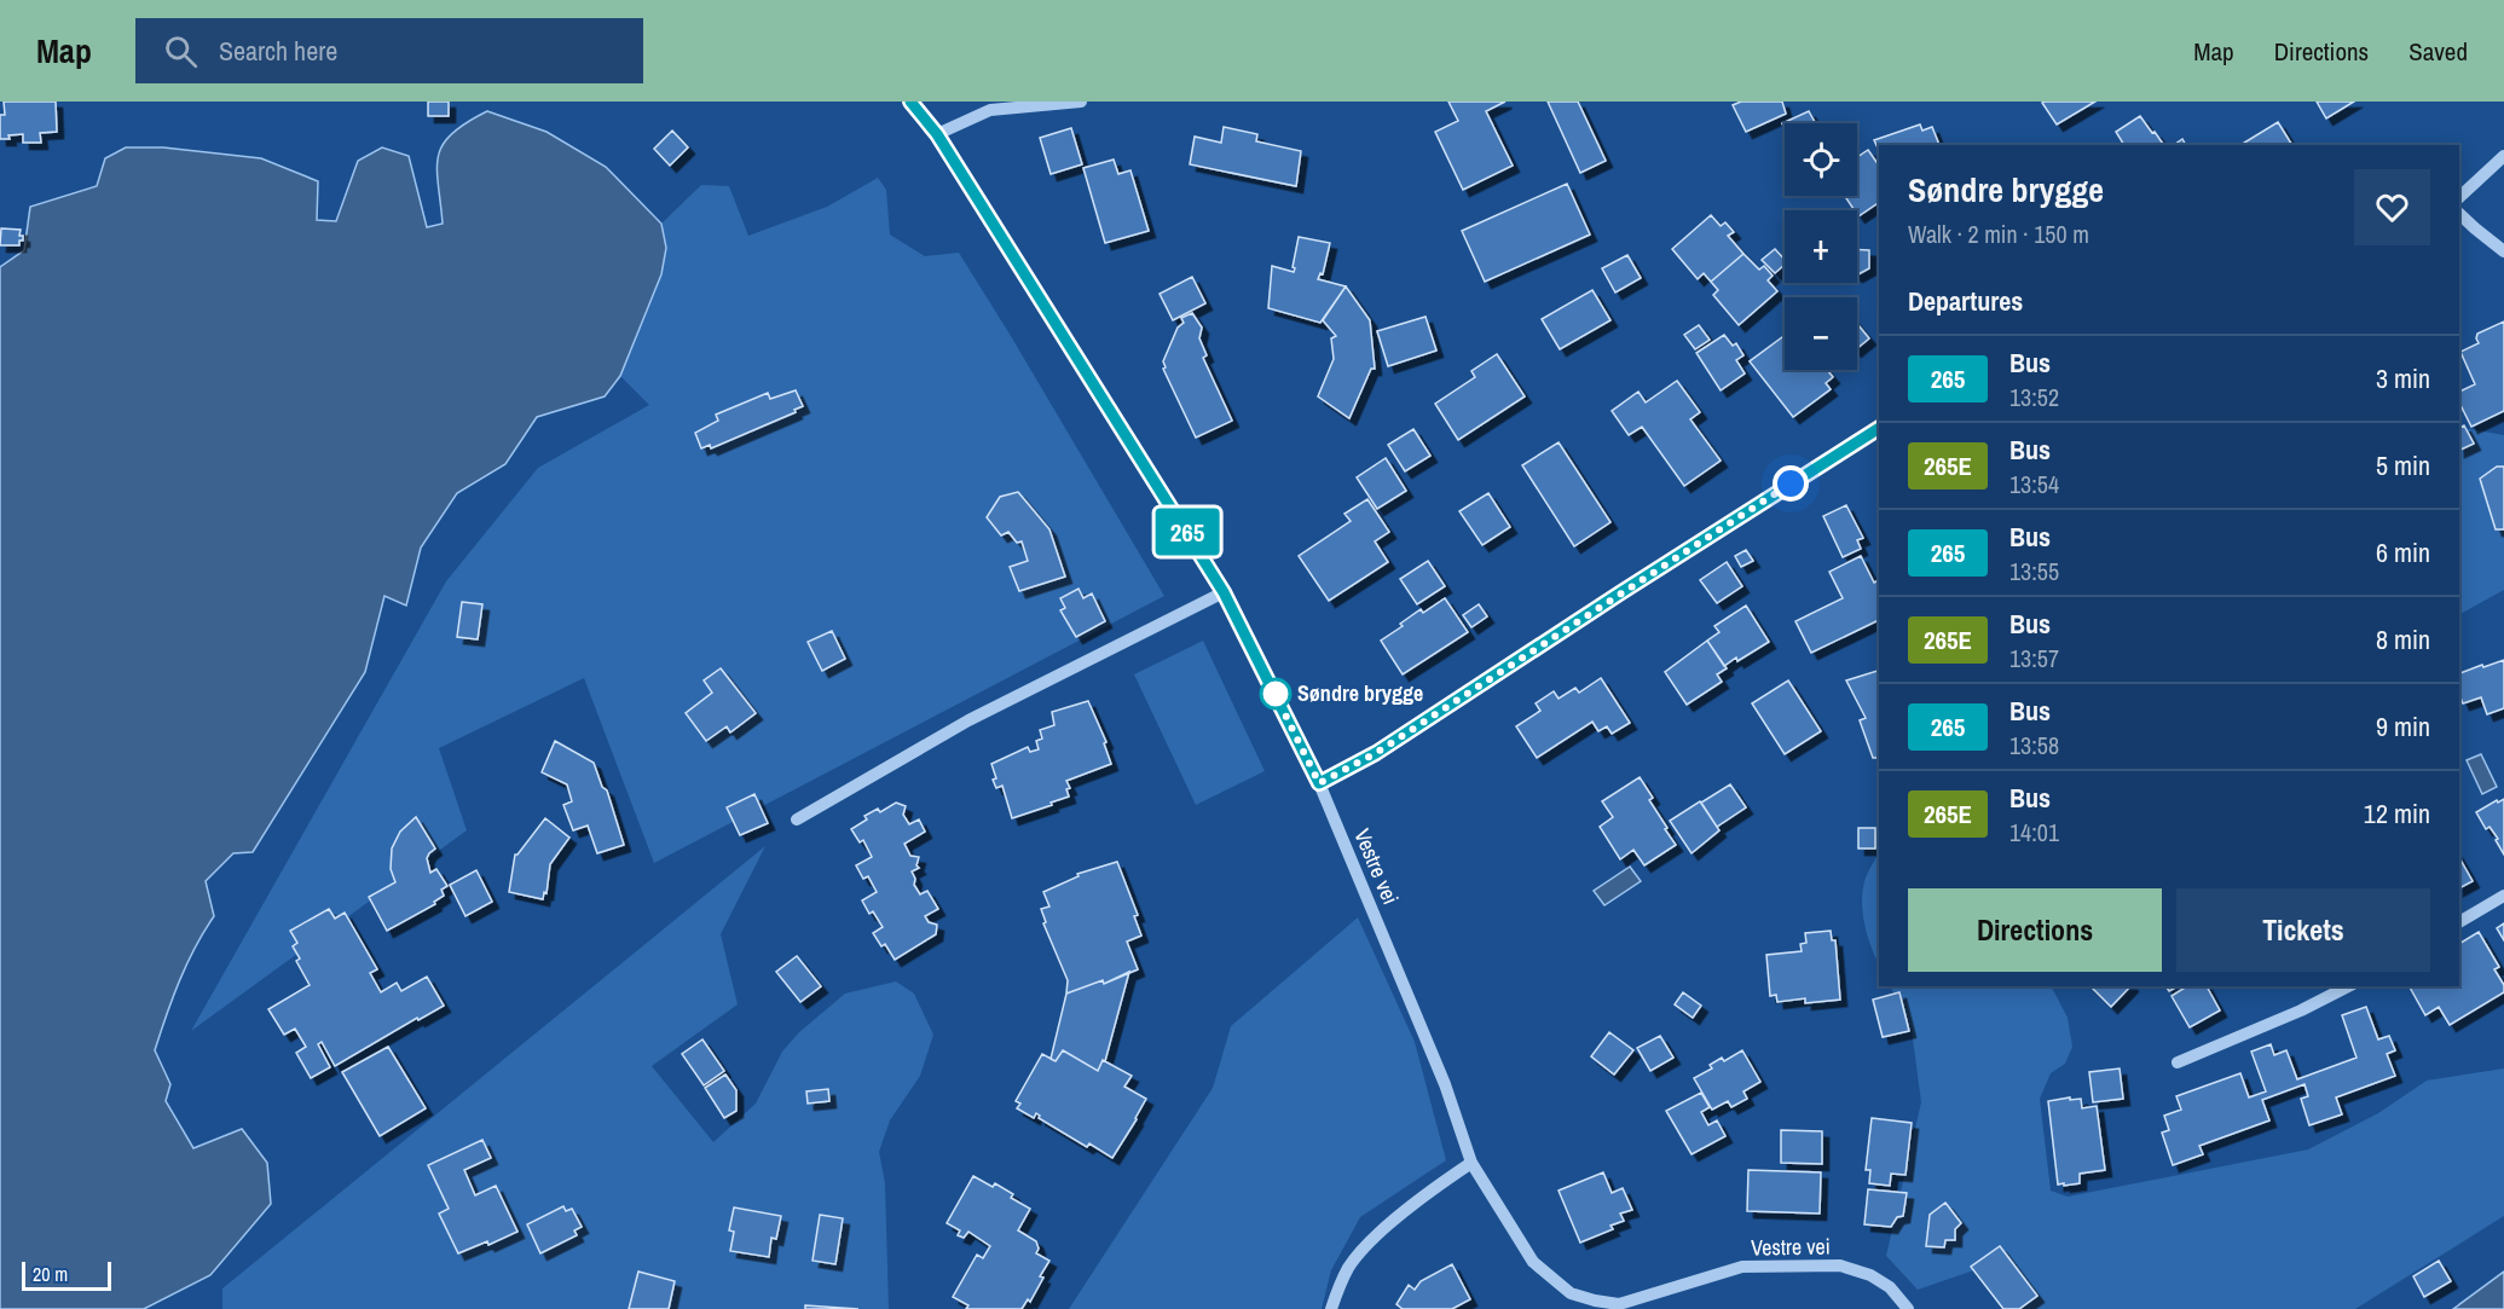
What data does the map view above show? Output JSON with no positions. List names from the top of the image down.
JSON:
{
  "streets": {
    "street": ["Vestre vei"]
  },
  "places": ["Søndre brygge"],
  "lines": ["bus line 265"],
  "scale_bar": "20 m",
  "page": {
    "header": "Map",
    "search": "Search here",
    "nav": ["Map", "Directions", "Saved"],
    "on_map": "265",
    "map_buttons": ["+", "−"],
    "heading": [
      ["Søndre brygge", "Walk · 2 min · 150 m"],
      "Departures"
    ],
    "list": [
      {
        "mark": "265",
        "name": "Bus",
        "note": "13:52",
        "value": "3 min"
      },
      {
        "mark": "265E",
        "name": "Bus",
        "note": "13:54",
        "value": "5 min"
      },
      {
        "mark": "265",
        "name": "Bus",
        "note": "13:55",
        "value": "6 min"
      },
      {
        "mark": "265E",
        "name": "Bus",
        "note": "13:57",
        "value": "8 min"
      },
      {
        "mark": "265",
        "name": "Bus",
        "note": "13:58",
        "value": "9 min"
      },
      {
        "mark": "265E",
        "name": "Bus",
        "note": "14:01",
        "value": "12 min"
      }
    ],
    "buttons": ["Directions", "Tickets"],
    "scale": "20 m"
  }
}
